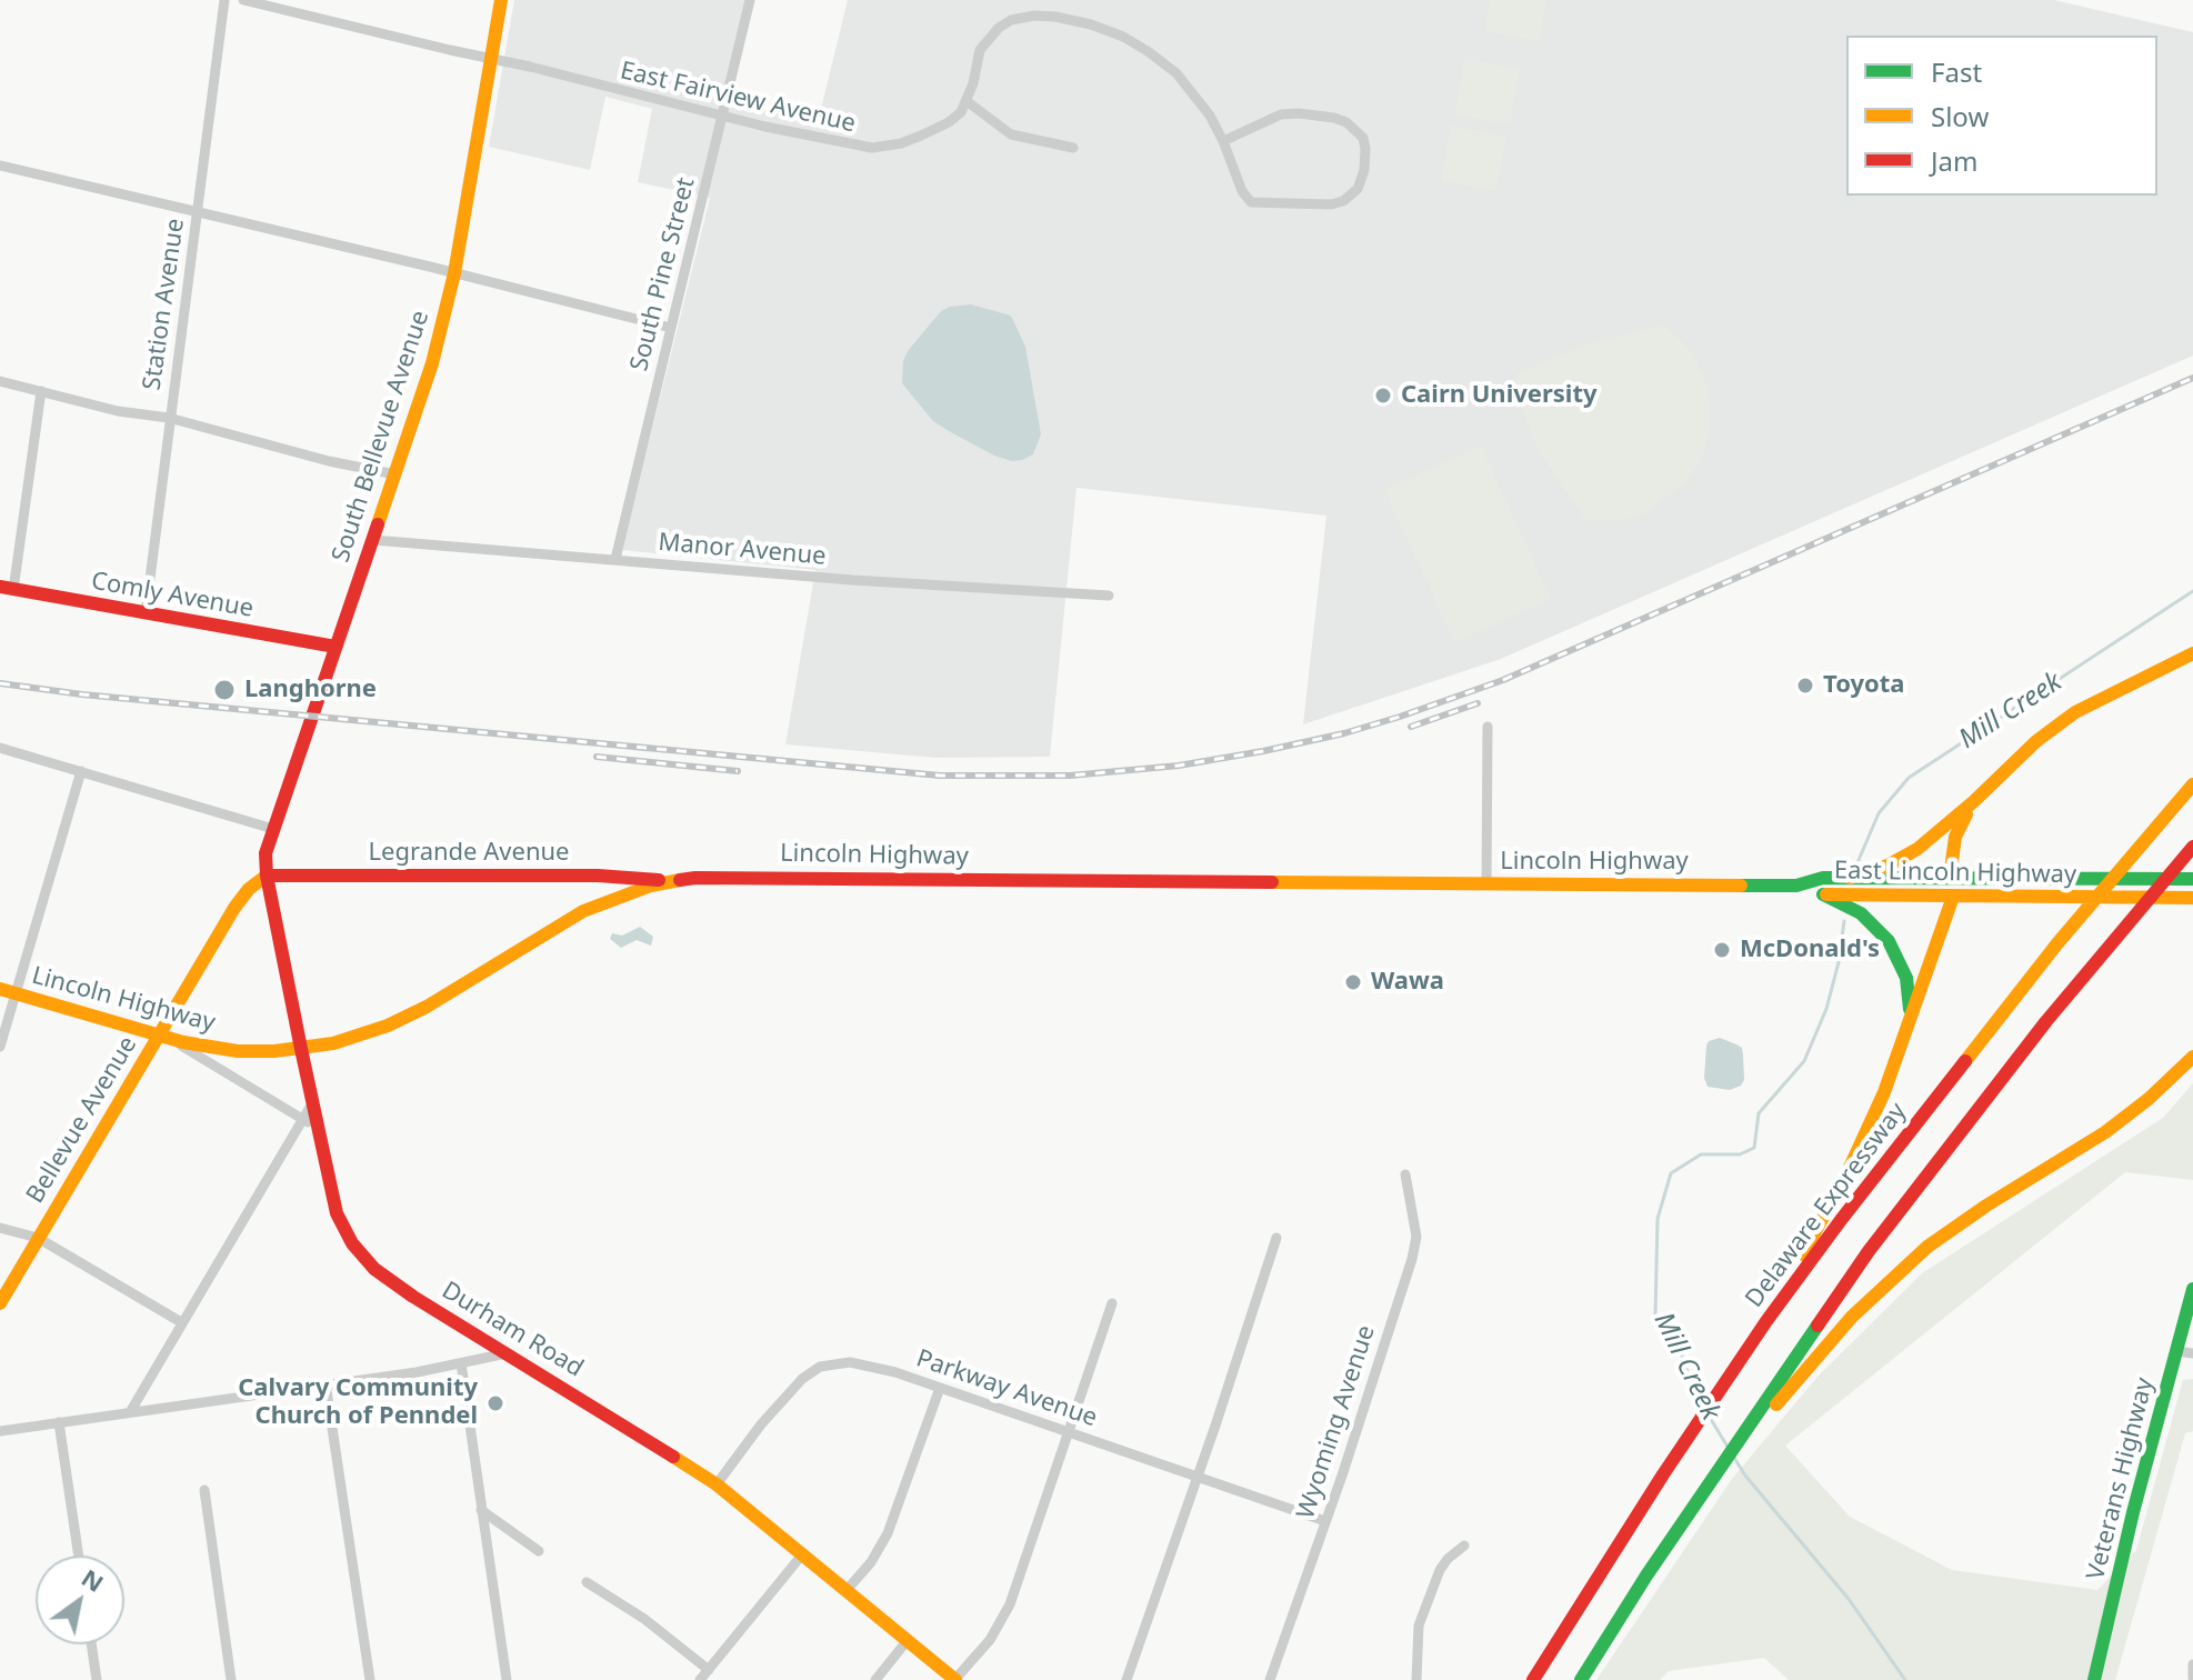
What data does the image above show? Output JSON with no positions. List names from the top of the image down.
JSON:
{
  "streets": {
    "main road": [
      "South Bellevue Avenue",
      "Comly Avenue",
      "Legrande Avenue",
      "Lincoln Highway",
      "East Lincoln Highway",
      "Bellevue Avenue",
      "Delaware Expressway",
      "Durham Road",
      "Veterans Highway"
    ],
    "street": [
      "East Fairview Avenue",
      "South Pine Street",
      "Station Avenue",
      "Manor Avenue",
      "Parkway Avenue",
      "Wyoming Avenue"
    ]
  },
  "crossings": [
    ["East Fairview Avenue", "South Pine Street"],
    ["East Fairview Avenue", "South Bellevue Avenue"],
    ["South Pine Street", "Manor Avenue"],
    ["Station Avenue", "Comly Avenue"],
    ["South Bellevue Avenue", "Manor Avenue"],
    ["South Bellevue Avenue", "Comly Avenue"],
    ["South Bellevue Avenue", "Legrande Avenue"],
    ["South Bellevue Avenue", "Bellevue Avenue"],
    ["South Bellevue Avenue", "Durham Road"],
    ["Legrande Avenue", "Lincoln Highway"],
    ["Legrande Avenue", "Bellevue Avenue"],
    ["Legrande Avenue", "Durham Road"],
    ["Lincoln Highway", "East Lincoln Highway"],
    ["Lincoln Highway", "Bellevue Avenue"],
    ["Lincoln Highway", "Durham Road"],
    ["Bellevue Avenue", "Durham Road"],
    ["Durham Road", "Parkway Avenue"],
    ["Parkway Avenue", "Wyoming Avenue"]
  ],
  "water": ["Mill Creek"],
  "places": [
    "Cairn University",
    "Toyota",
    "Langhorne",
    "McDonald's",
    "Wawa",
    "Calvary Community Church of Penndel"
  ],
  "legend": ["Fast", "Slow", "Jam"],
  "north": "top right"
}
